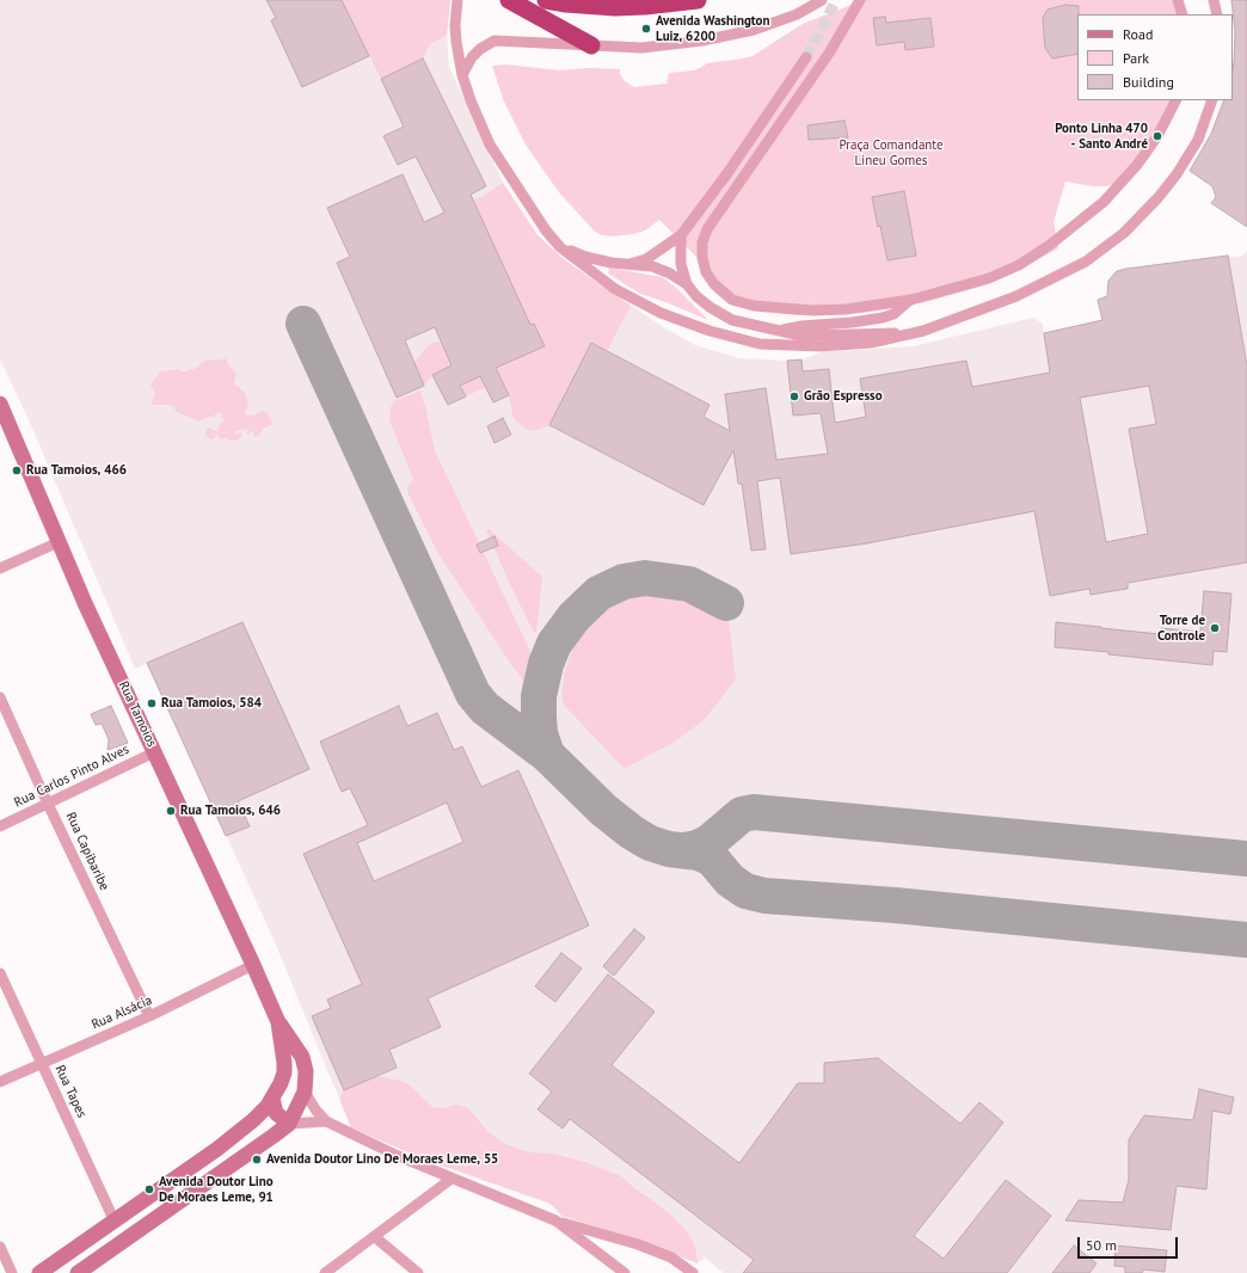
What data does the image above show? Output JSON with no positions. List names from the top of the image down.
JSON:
{
  "streets": {
    "main road": ["Rua Tamoios"],
    "street": [
      "Rua Carlos Pinto Alves",
      "Rua Capibaribe",
      "Rua Alsácia",
      "Rua Tapes"
    ]
  },
  "crossings": [
    ["Rua Tamoios", "Rua Carlos Pinto Alves"],
    ["Rua Tamoios", "Rua Alsácia"],
    ["Rua Tamoios", "Rua Tapes"],
    ["Rua Carlos Pinto Alves", "Rua Capibaribe"],
    ["Rua Capibaribe", "Rua Alsácia"],
    ["Rua Alsácia", "Rua Tapes"]
  ],
  "parks": ["Praça Comandante Lineu Gomes"],
  "places": [
    "Avenida Washington Luiz, 6200",
    "Ponto Linha 470 - Santo André",
    "Grão Espresso",
    "Rua Tamoios, 466",
    "Torre de Controle",
    "Rua Tamoios, 584",
    "Rua Tamoios, 646",
    "Avenida Doutor Lino De Moraes Leme, 55",
    "Avenida Doutor Lino De Moraes Leme, 91"
  ],
  "legend": ["Road", "Park", "Building"],
  "scale_bar": "50 m"
}
